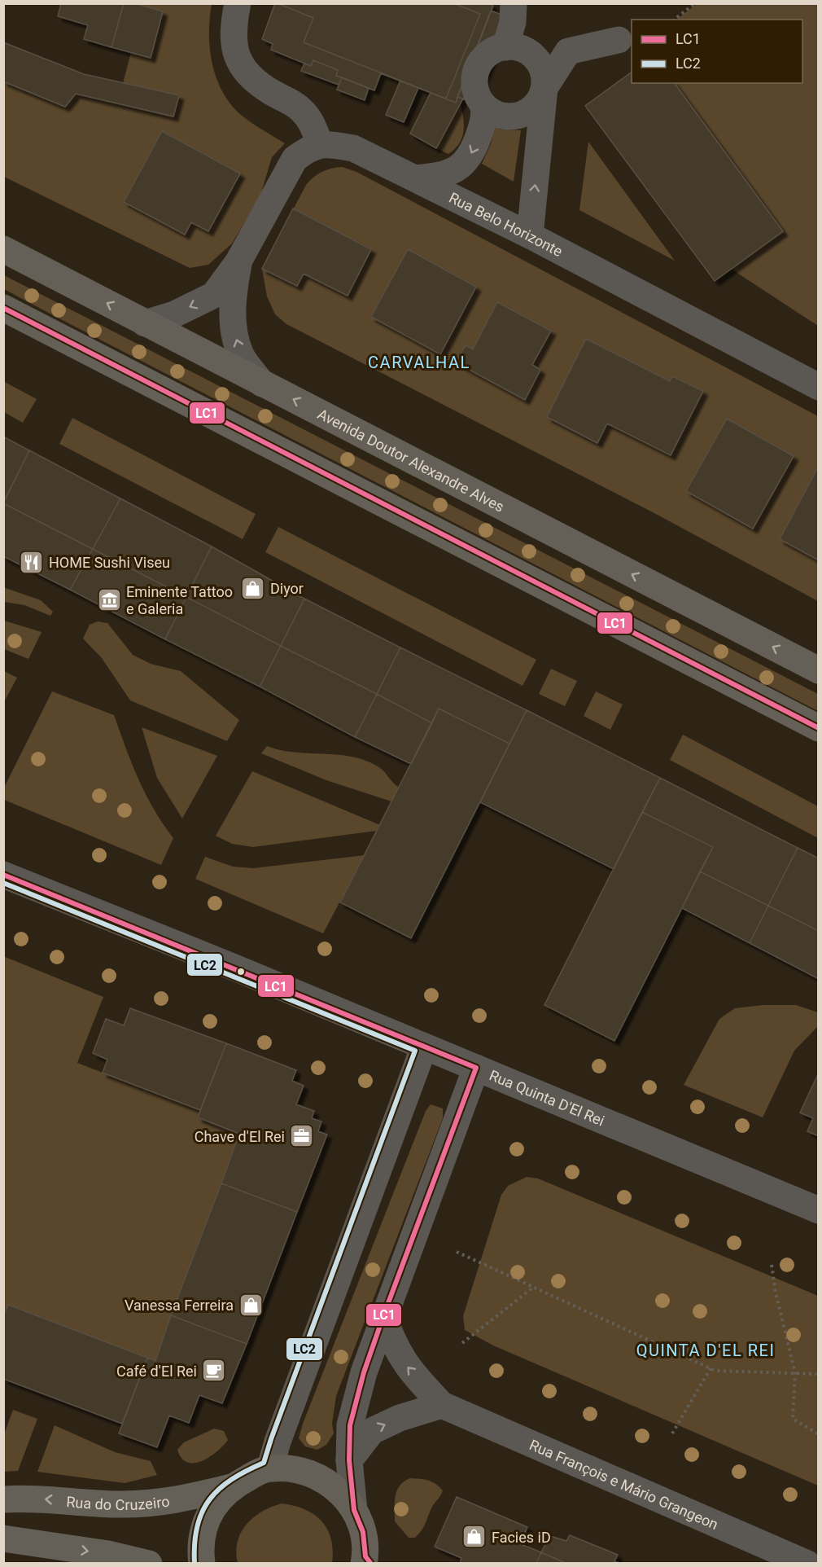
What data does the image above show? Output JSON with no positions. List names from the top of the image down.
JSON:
{
  "streets": {
    "main road": ["Avenida Doutor Alexandre Alves", "Rua do Cruzeiro"],
    "street": ["Rua Belo Horizonte", "Rua Quinta D'El Rei", "Rua François e Mário Grangeon"]
  },
  "districts": ["CARVALHAL", "QUINTA D'EL REI"],
  "places": {
    "restaurant": ["HOME Sushi Viseu"],
    "shop": ["Diyor", "Vanessa Ferreira", "Facies iD"],
    "museum": ["Eminente Tattoo e Galeria"],
    "office": ["Chave d'El Rei"],
    "cafe": ["Café d'El Rei"]
  },
  "lines": ["transit line LC1", "transit line LC2"],
  "legend": ["LC1", "LC2"]
}
